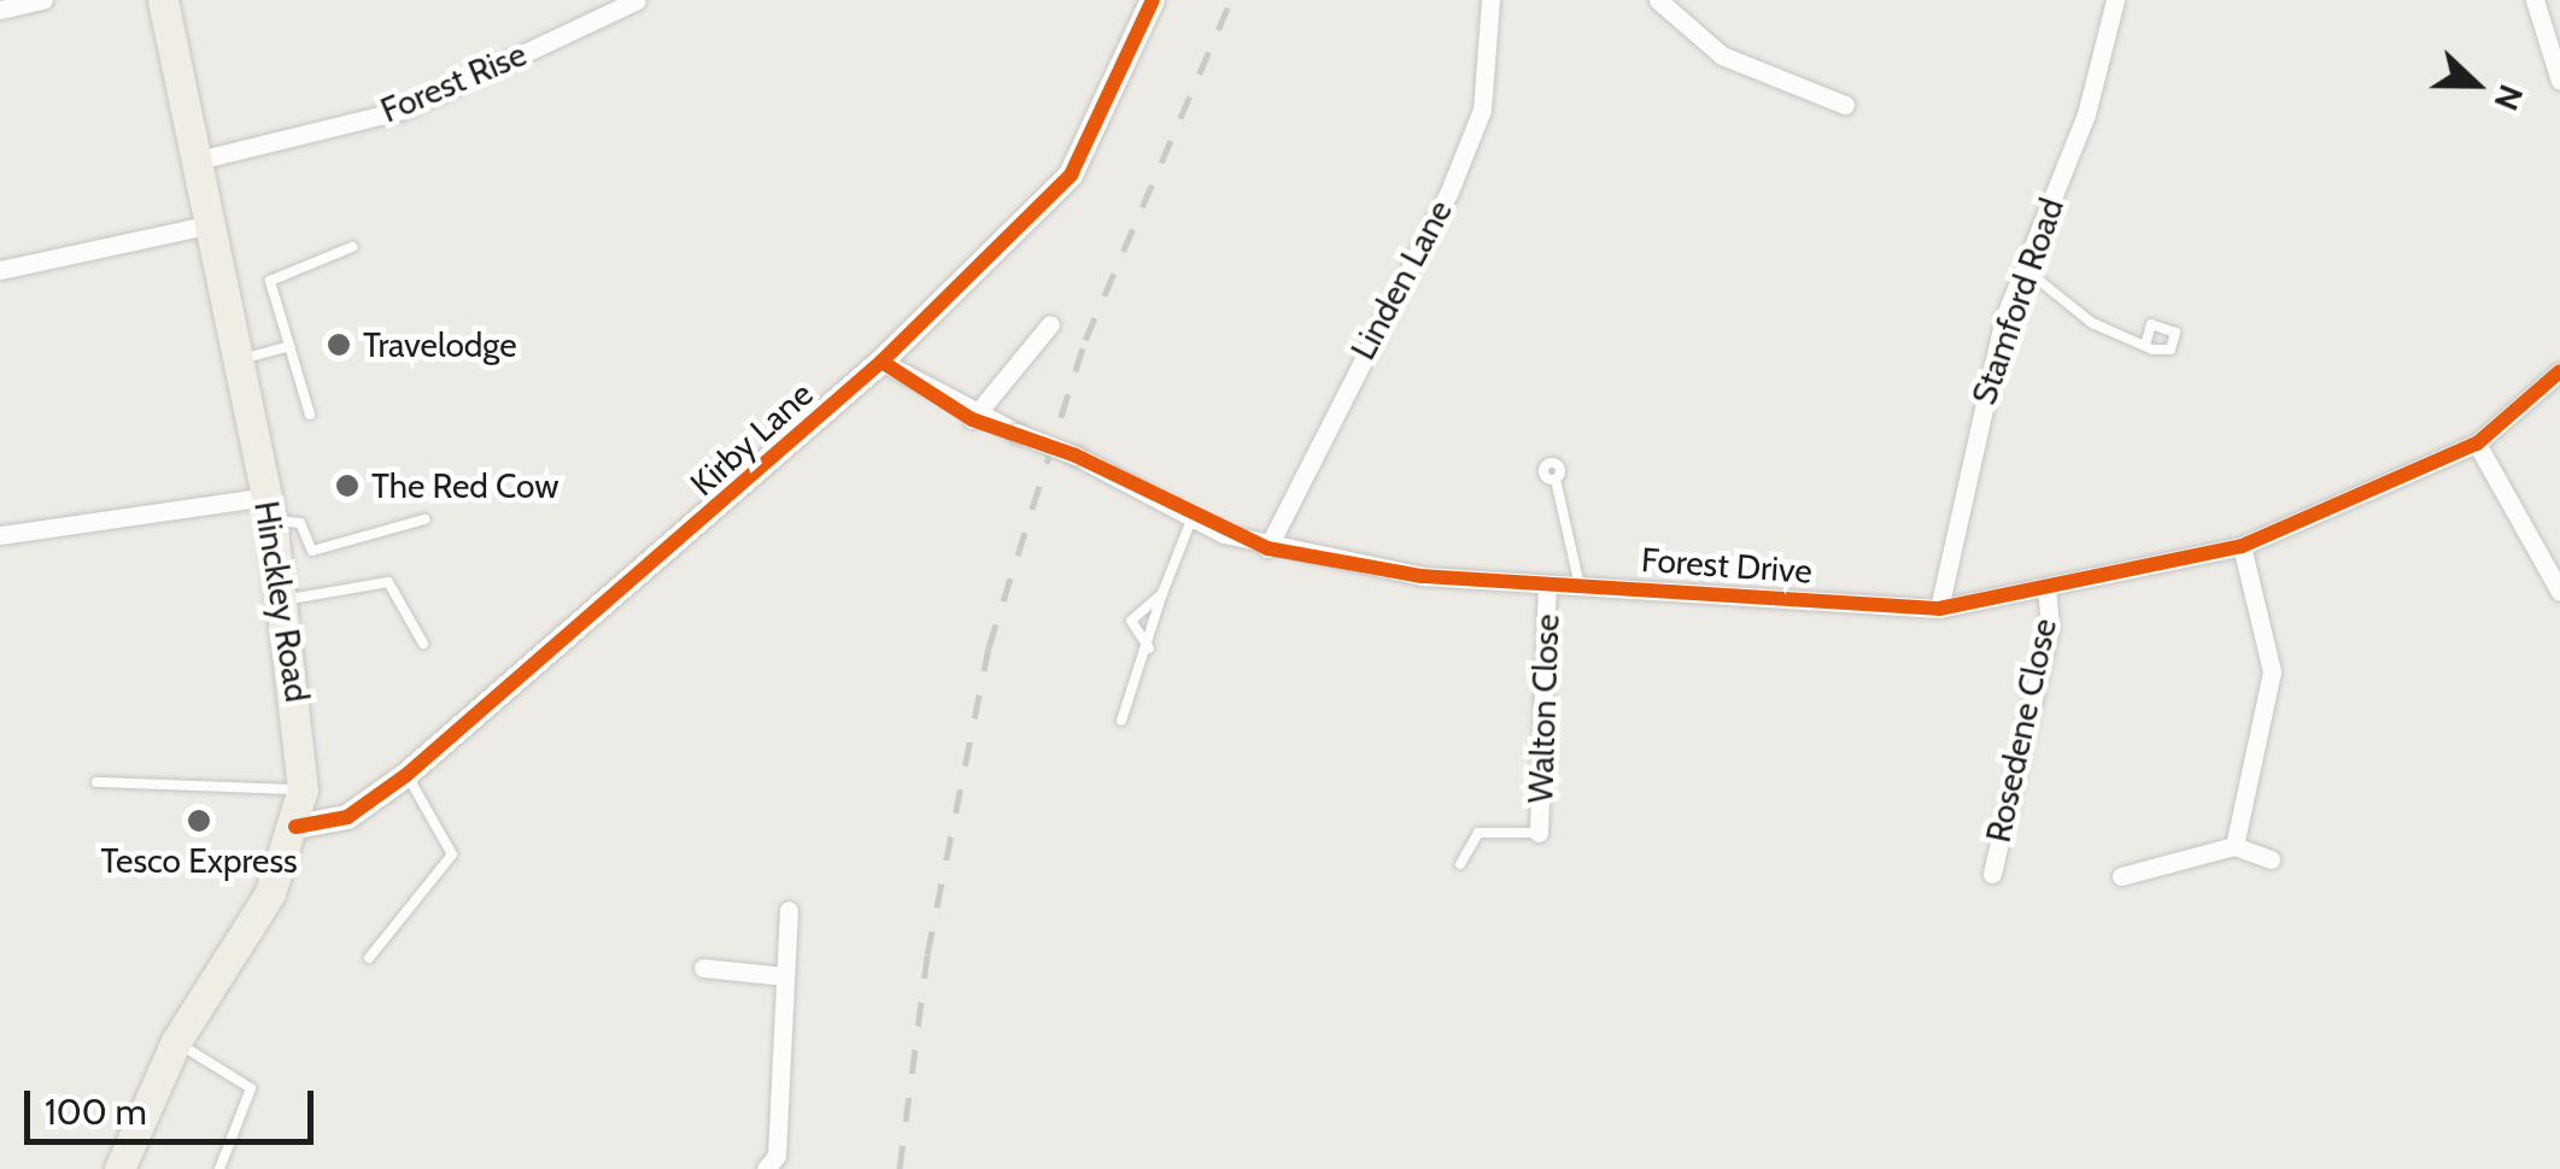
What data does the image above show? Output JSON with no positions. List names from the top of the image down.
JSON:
{
  "streets": {
    "main road": ["Hinckley Road"],
    "street": [
      "Forest Rise",
      "Linden Lane",
      "Stamford Road",
      "Kirby Lane",
      "Forest Drive",
      "Walton Close",
      "Rosedene Close"
    ]
  },
  "crossings": [
    ["Forest Rise", "Hinckley Road"],
    ["Linden Lane", "Forest Drive"],
    ["Stamford Road", "Forest Drive"],
    ["Kirby Lane", "Forest Drive"],
    ["Kirby Lane", "Hinckley Road"],
    ["Forest Drive", "Walton Close"],
    ["Forest Drive", "Rosedene Close"]
  ],
  "places": ["Travelodge", "The Red Cow", "Tesco Express"],
  "scale_bar": "100 m",
  "north": "right"
}
